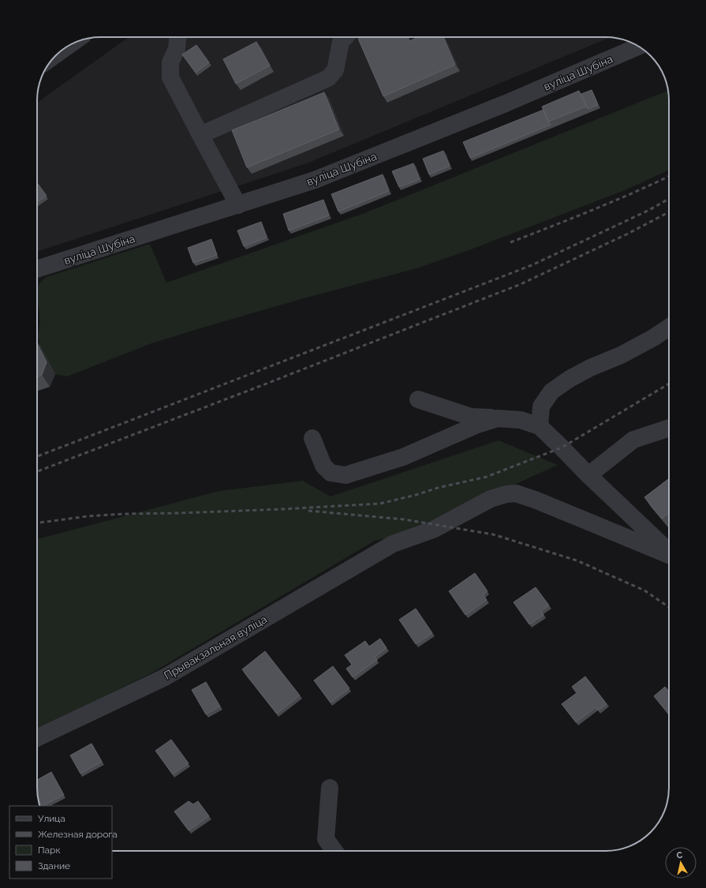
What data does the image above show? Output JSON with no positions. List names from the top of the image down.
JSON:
{
  "streets": {
    "street": ["вуліца Шубіна", "Прывакзальная вуліца"]
  },
  "legend": [
    "Улица",
    "Железная дорога",
    "Парк",
    "Здание"
  ],
  "north": "top"
}
